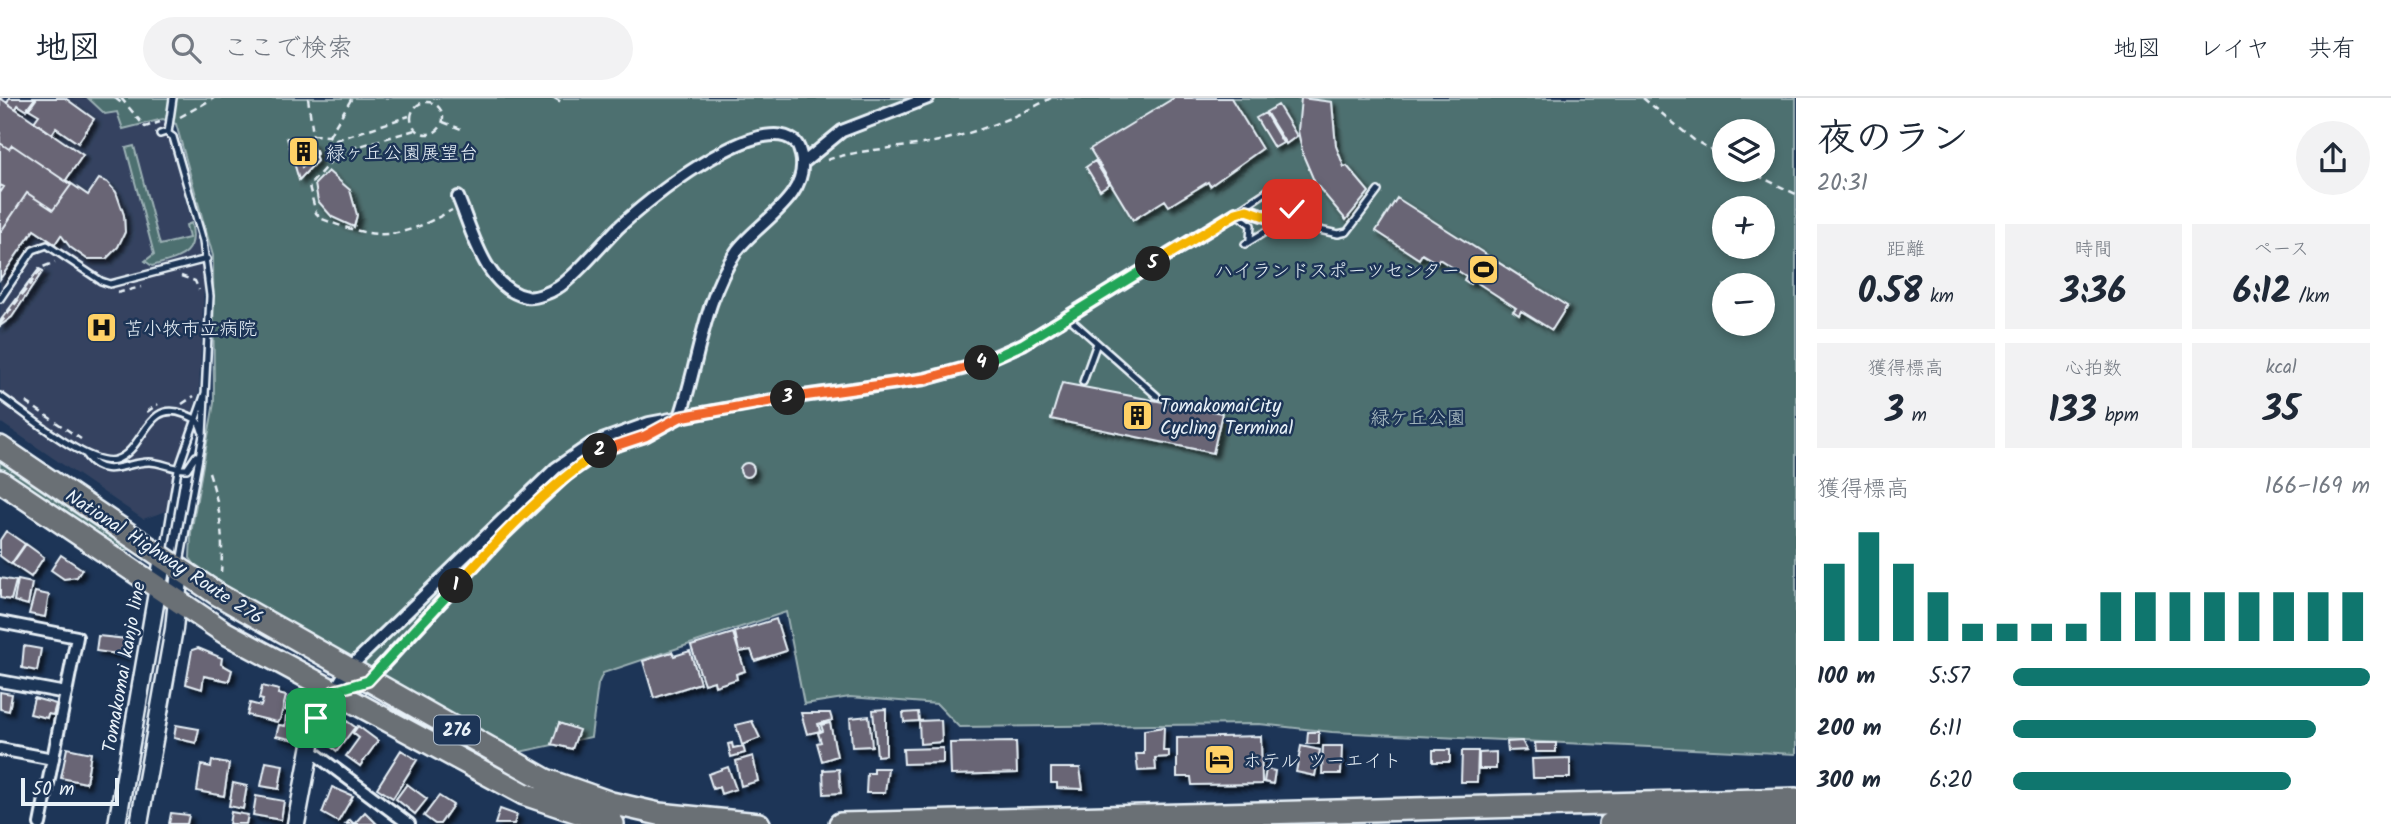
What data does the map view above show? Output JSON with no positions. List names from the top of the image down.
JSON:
{
  "streets": {
    "highway": ["National Highway Route 276", "276"],
    "main road": ["Tomakomai kanjo line"]
  },
  "crossings": [
    ["National Highway Route 276", "Tomakomai kanjo line"]
  ],
  "parks": ["緑ケ丘公園"],
  "places": {
    "building": ["緑ヶ丘公園展望台", "TomakomaiCity Cycling Terminal"],
    "sports": ["ハイランドスポーツセンター"],
    "hospital": ["苫小牧市立病院"],
    "hotel": ["ホテル ツーエイト"]
  },
  "scale_bar": "50 m",
  "page": {
    "header": "地図",
    "search": "ここで検索",
    "nav": ["地図", "レイヤ", "共有"],
    "heading": ["夜のラン", "20:31"],
    "map_buttons": ["+", "−"],
    "stats": [
      ["距離", "0.58 km"],
      ["時間", "3:36"],
      ["ペース", "6:12 /km"],
      ["獲得標高", "3 m"],
      ["心拍数", "133 bpm"],
      ["kcal", "35"]
    ],
    "pins": [
      "5",
      "4",
      "3",
      "2",
      "1"
    ],
    "chart": ["獲得標高", "166–169 m"],
    "list": [
      {
        "name": "100 m",
        "note": "5:57"
      },
      {
        "name": "200 m",
        "note": "6:11"
      },
      {
        "name": "300 m",
        "note": "6:20"
      }
    ],
    "scale": "50 m"
  }
}
